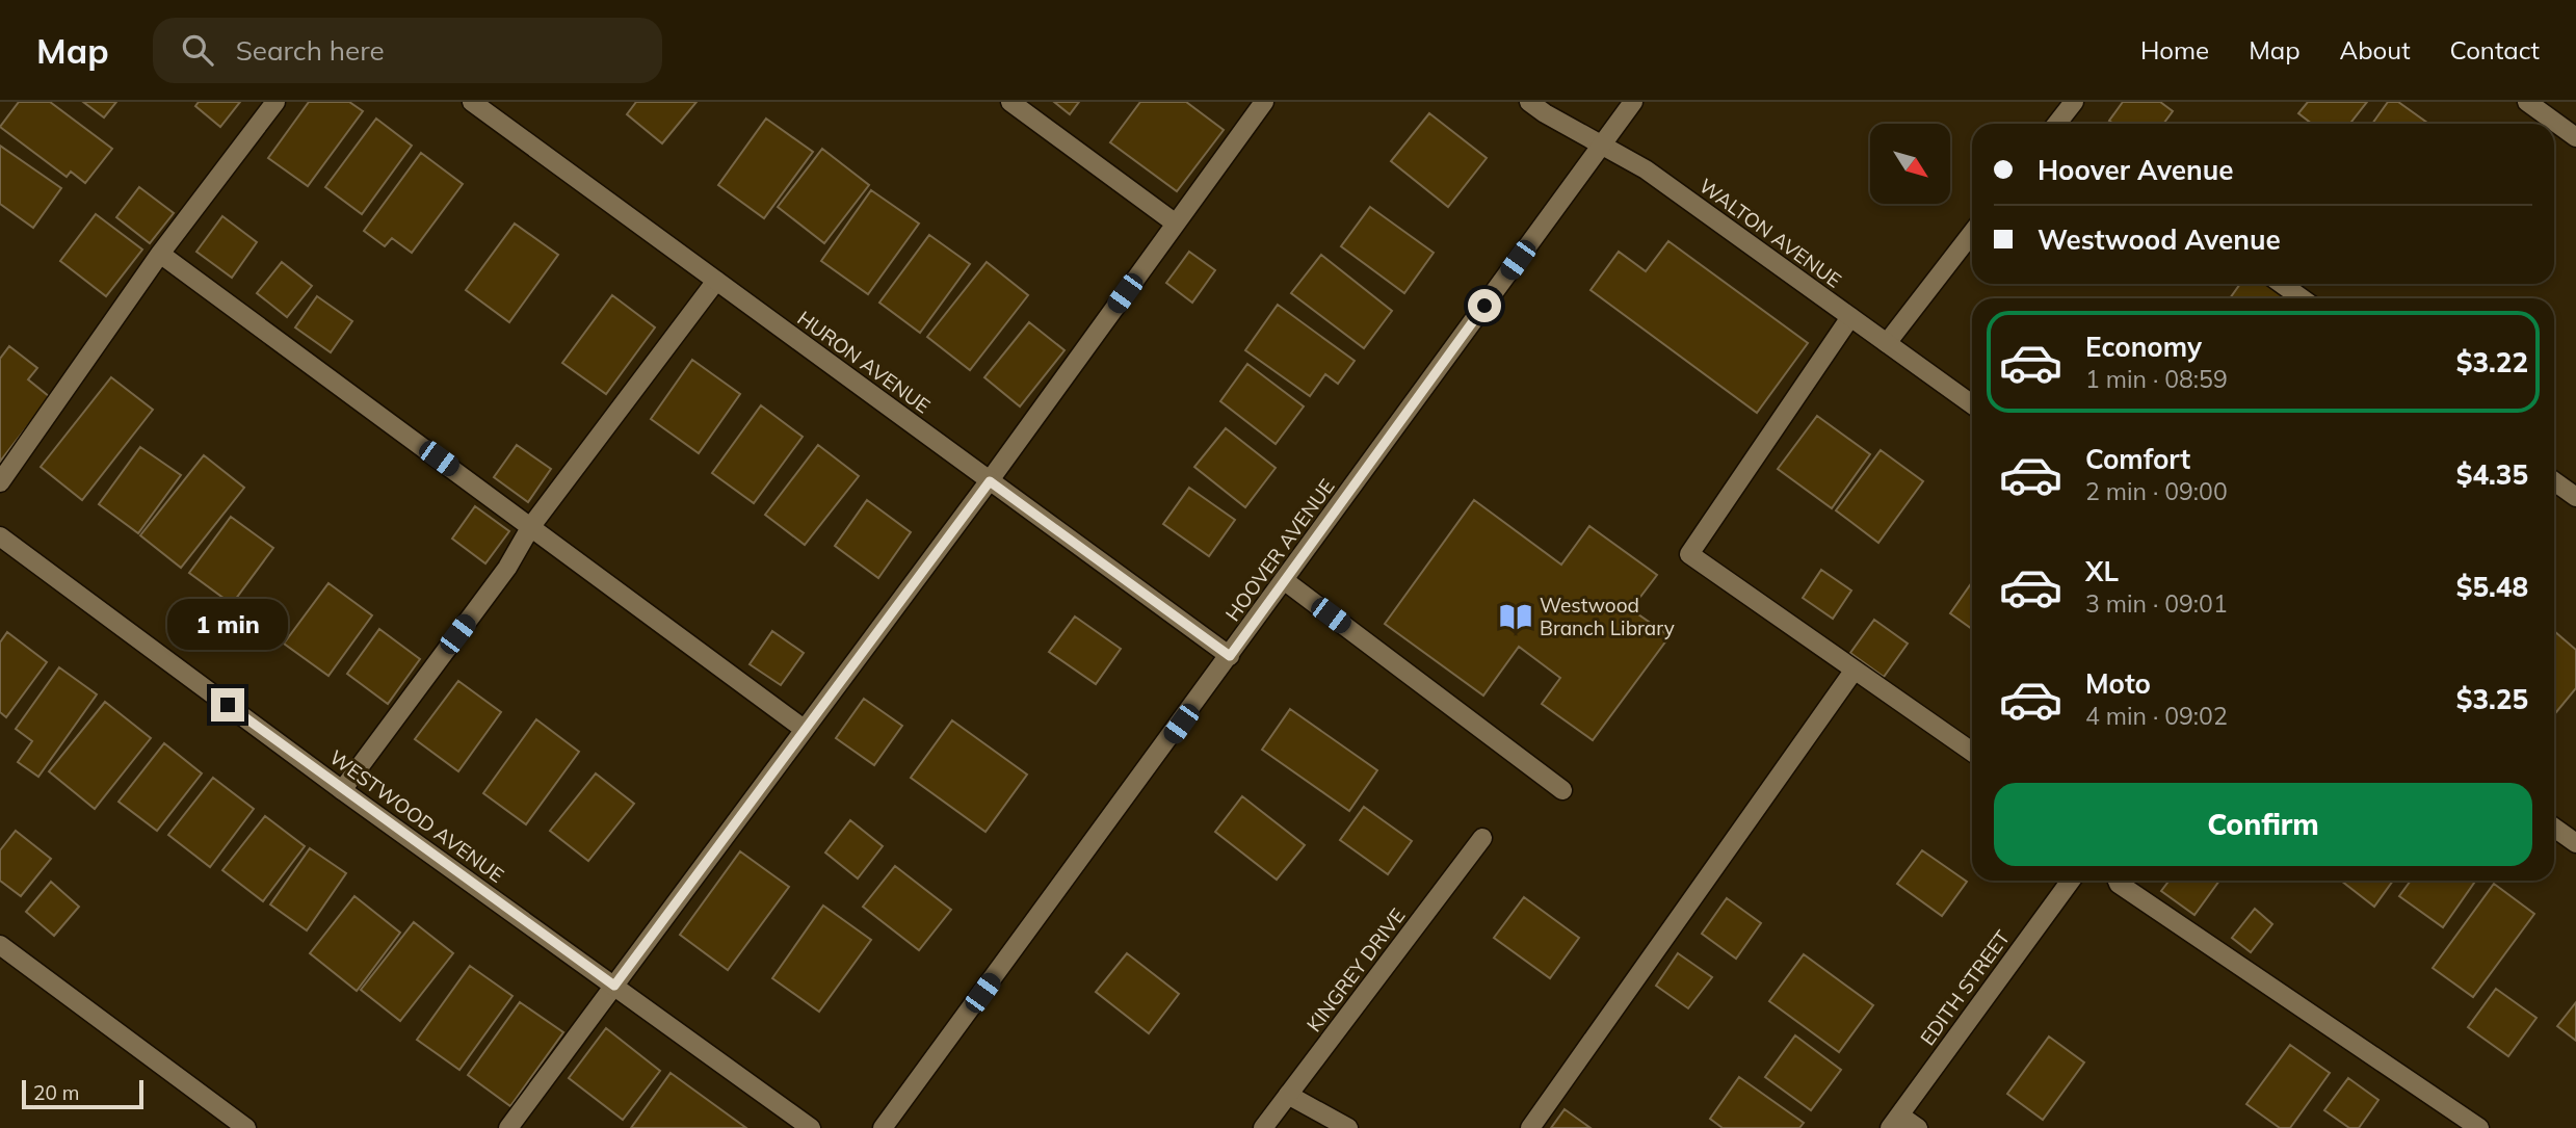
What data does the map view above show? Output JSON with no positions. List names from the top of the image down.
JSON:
{
  "streets": {
    "street": [
      "WALTON AVENUE",
      "HURON AVENUE",
      "HOOVER AVENUE",
      "WESTWOOD AVENUE",
      "KINGREY DRIVE",
      "EDITH STREET"
    ]
  },
  "crossings": [
    ["WALTON AVENUE", "HOOVER AVENUE"],
    ["HURON AVENUE", "HOOVER AVENUE"]
  ],
  "places": {
    "library": ["Westwood Branch Library"]
  },
  "scale_bar": "20 m",
  "north": "bottom right",
  "page": {
    "header": "Map",
    "search": "Search here",
    "nav": [
      "Home",
      "Map",
      "About",
      "Contact"
    ],
    "banner": ["Hoover Avenue", "Westwood Avenue"],
    "list": [
      {
        "name": "Economy",
        "note": "1 min · 08:59",
        "value": "$3.22"
      },
      {
        "name": "Comfort",
        "note": "2 min · 09:00",
        "value": "$4.35"
      },
      {
        "name": "XL",
        "note": "3 min · 09:01",
        "value": "$5.48"
      },
      {
        "name": "Moto",
        "note": "4 min · 09:02",
        "value": "$3.25"
      }
    ],
    "bubble": "1 min",
    "buttons": "Confirm",
    "scale": "20 m"
  }
}
